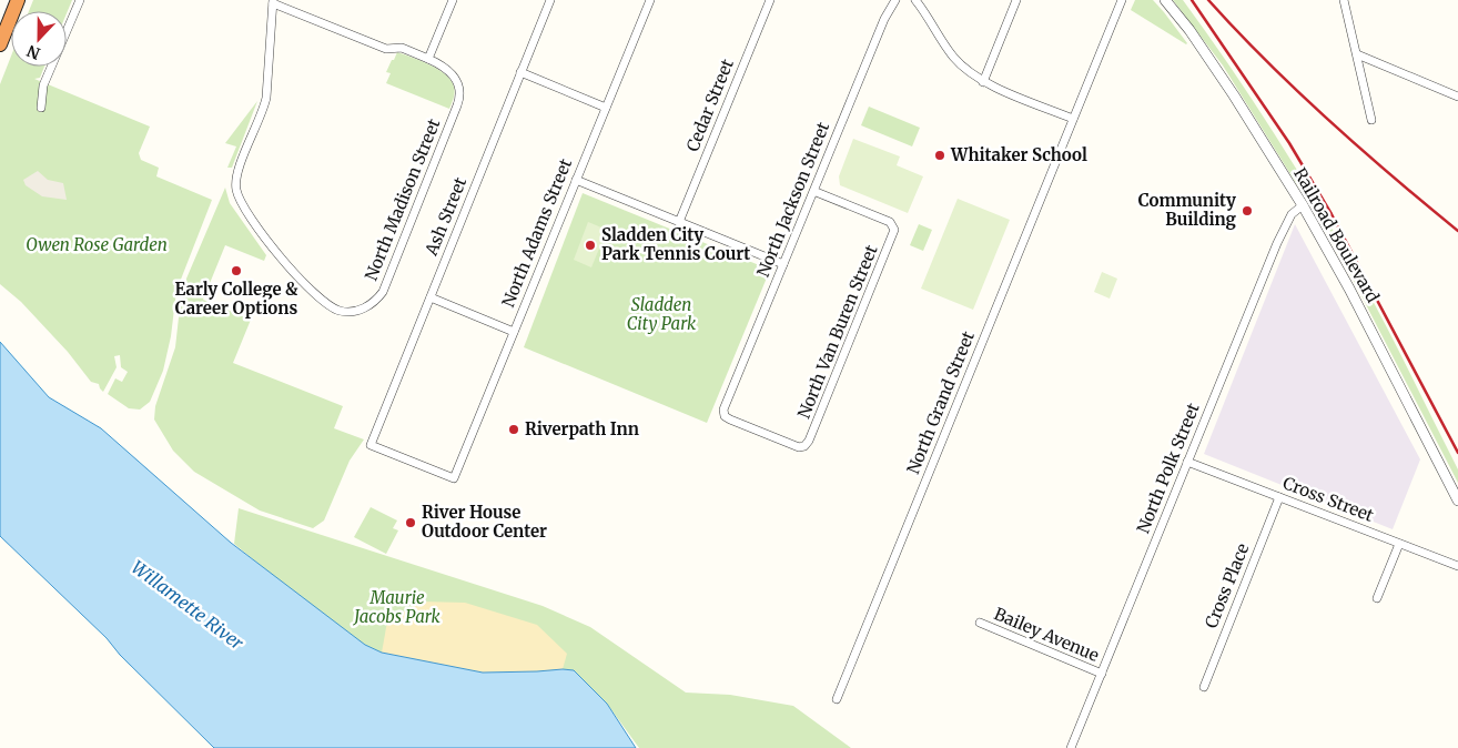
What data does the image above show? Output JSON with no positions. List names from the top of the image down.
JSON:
{
  "streets": {
    "street": [
      "Cedar Street",
      "North Madison Street",
      "North Jackson Street",
      "Ash Street",
      "North Adams Street",
      "Railroad Boulevard",
      "North Van Buren Street",
      "North Grand Street",
      "North Polk Street",
      "Cross Street",
      "Cross Place",
      "Bailey Avenue"
    ]
  },
  "crossings": [
    ["North Jackson Street", "North Van Buren Street"],
    ["Ash Street", "North Adams Street"],
    ["Railroad Boulevard", "North Polk Street"],
    ["North Polk Street", "Cross Street"],
    ["North Polk Street", "Bailey Avenue"],
    ["Cross Street", "Cross Place"]
  ],
  "water": ["Willamette River"],
  "parks": ["Owen Rose Garden", "Sladden City Park", "Maurie Jacobs Park"],
  "places": [
    "Whitaker School",
    "Community Building",
    "Sladden City Park Tennis Court",
    "Early College & Career Options",
    "Riverpath Inn",
    "River House Outdoor Center"
  ],
  "north": "bottom"
}
